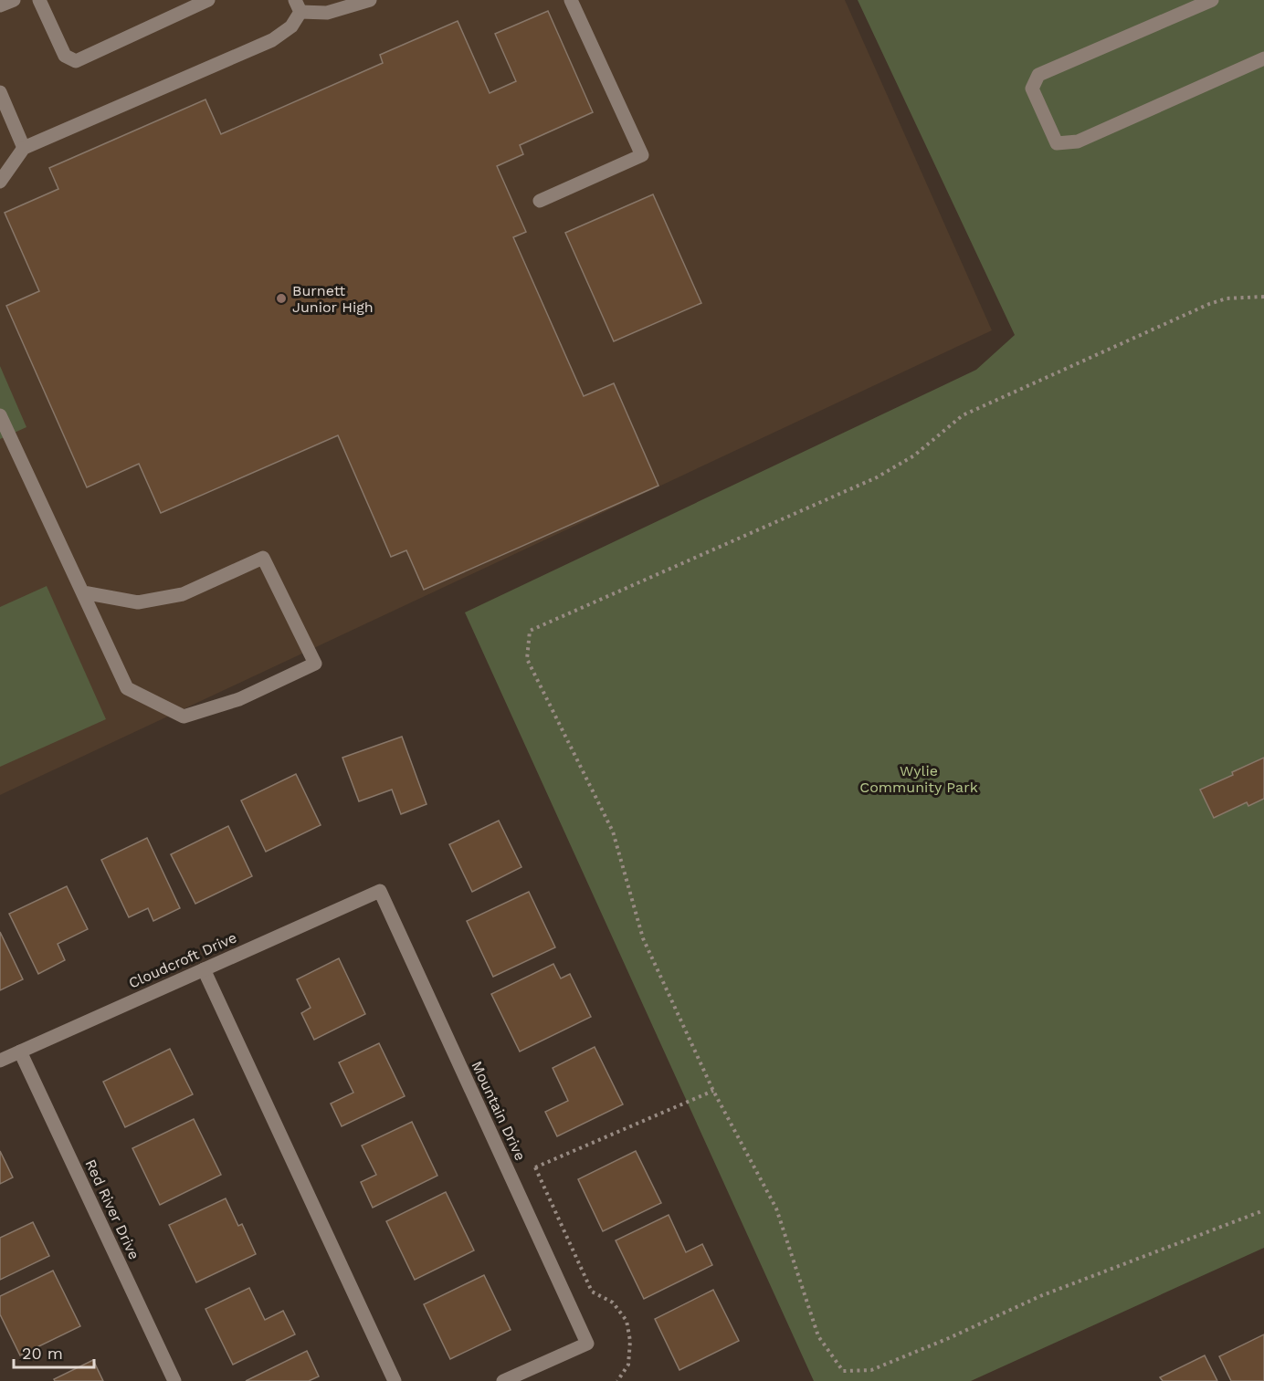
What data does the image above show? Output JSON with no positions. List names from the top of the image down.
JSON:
{
  "streets": {
    "street": ["Cloudcroft Drive", "Mountain Drive", "Red River Drive"]
  },
  "crossings": [
    ["Cloudcroft Drive", "Mountain Drive"],
    ["Cloudcroft Drive", "Red River Drive"]
  ],
  "parks": ["Wylie Community Park"],
  "places": ["Burnett Junior High"],
  "scale_bar": "20 m"
}
